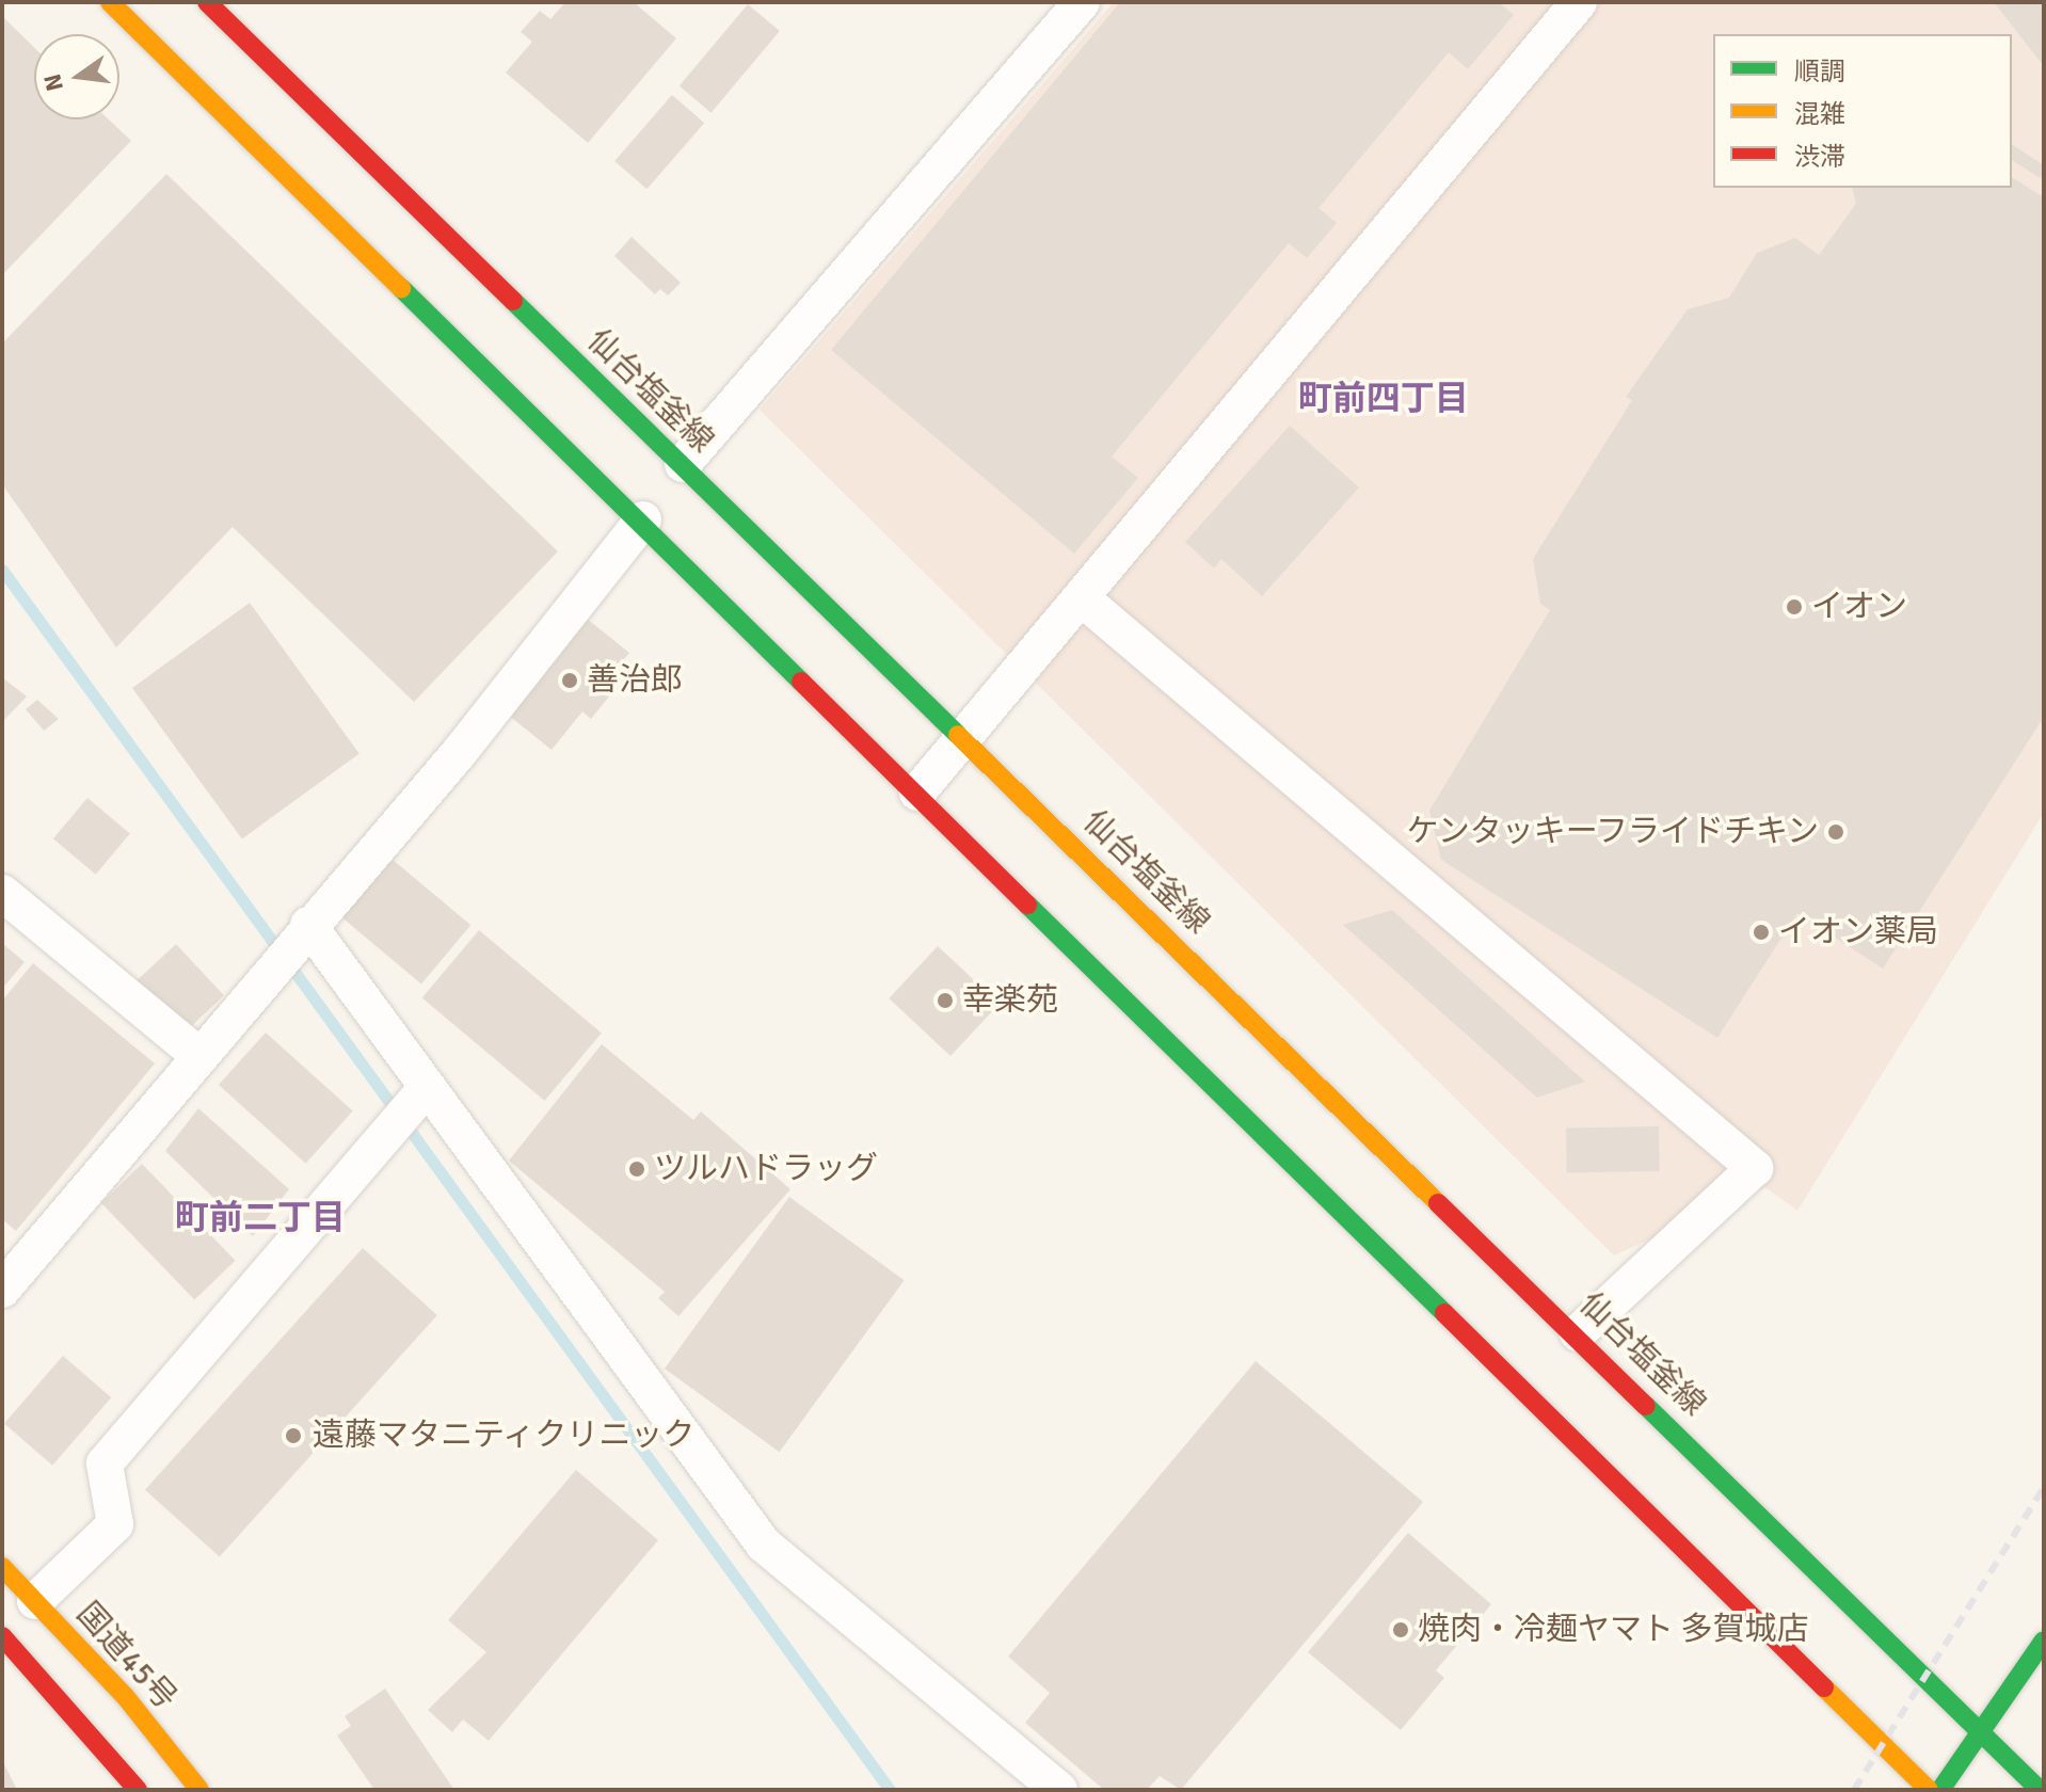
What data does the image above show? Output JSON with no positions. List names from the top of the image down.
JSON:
{
  "streets": {
    "main road": ["仙台塩釜線", "国道45号"]
  },
  "districts": ["町前四丁目", "町前二丁目"],
  "places": [
    "イオン",
    "善治郎",
    "ケンタッキーフライドチキン",
    "イオン薬局",
    "幸楽苑",
    "ツルハドラッグ",
    "遠藤マタニティクリニック",
    "焼肉・冷麺ヤマト 多賀城店"
  ],
  "legend": ["順調", "混雑", "渋滞"],
  "north": "left"
}
